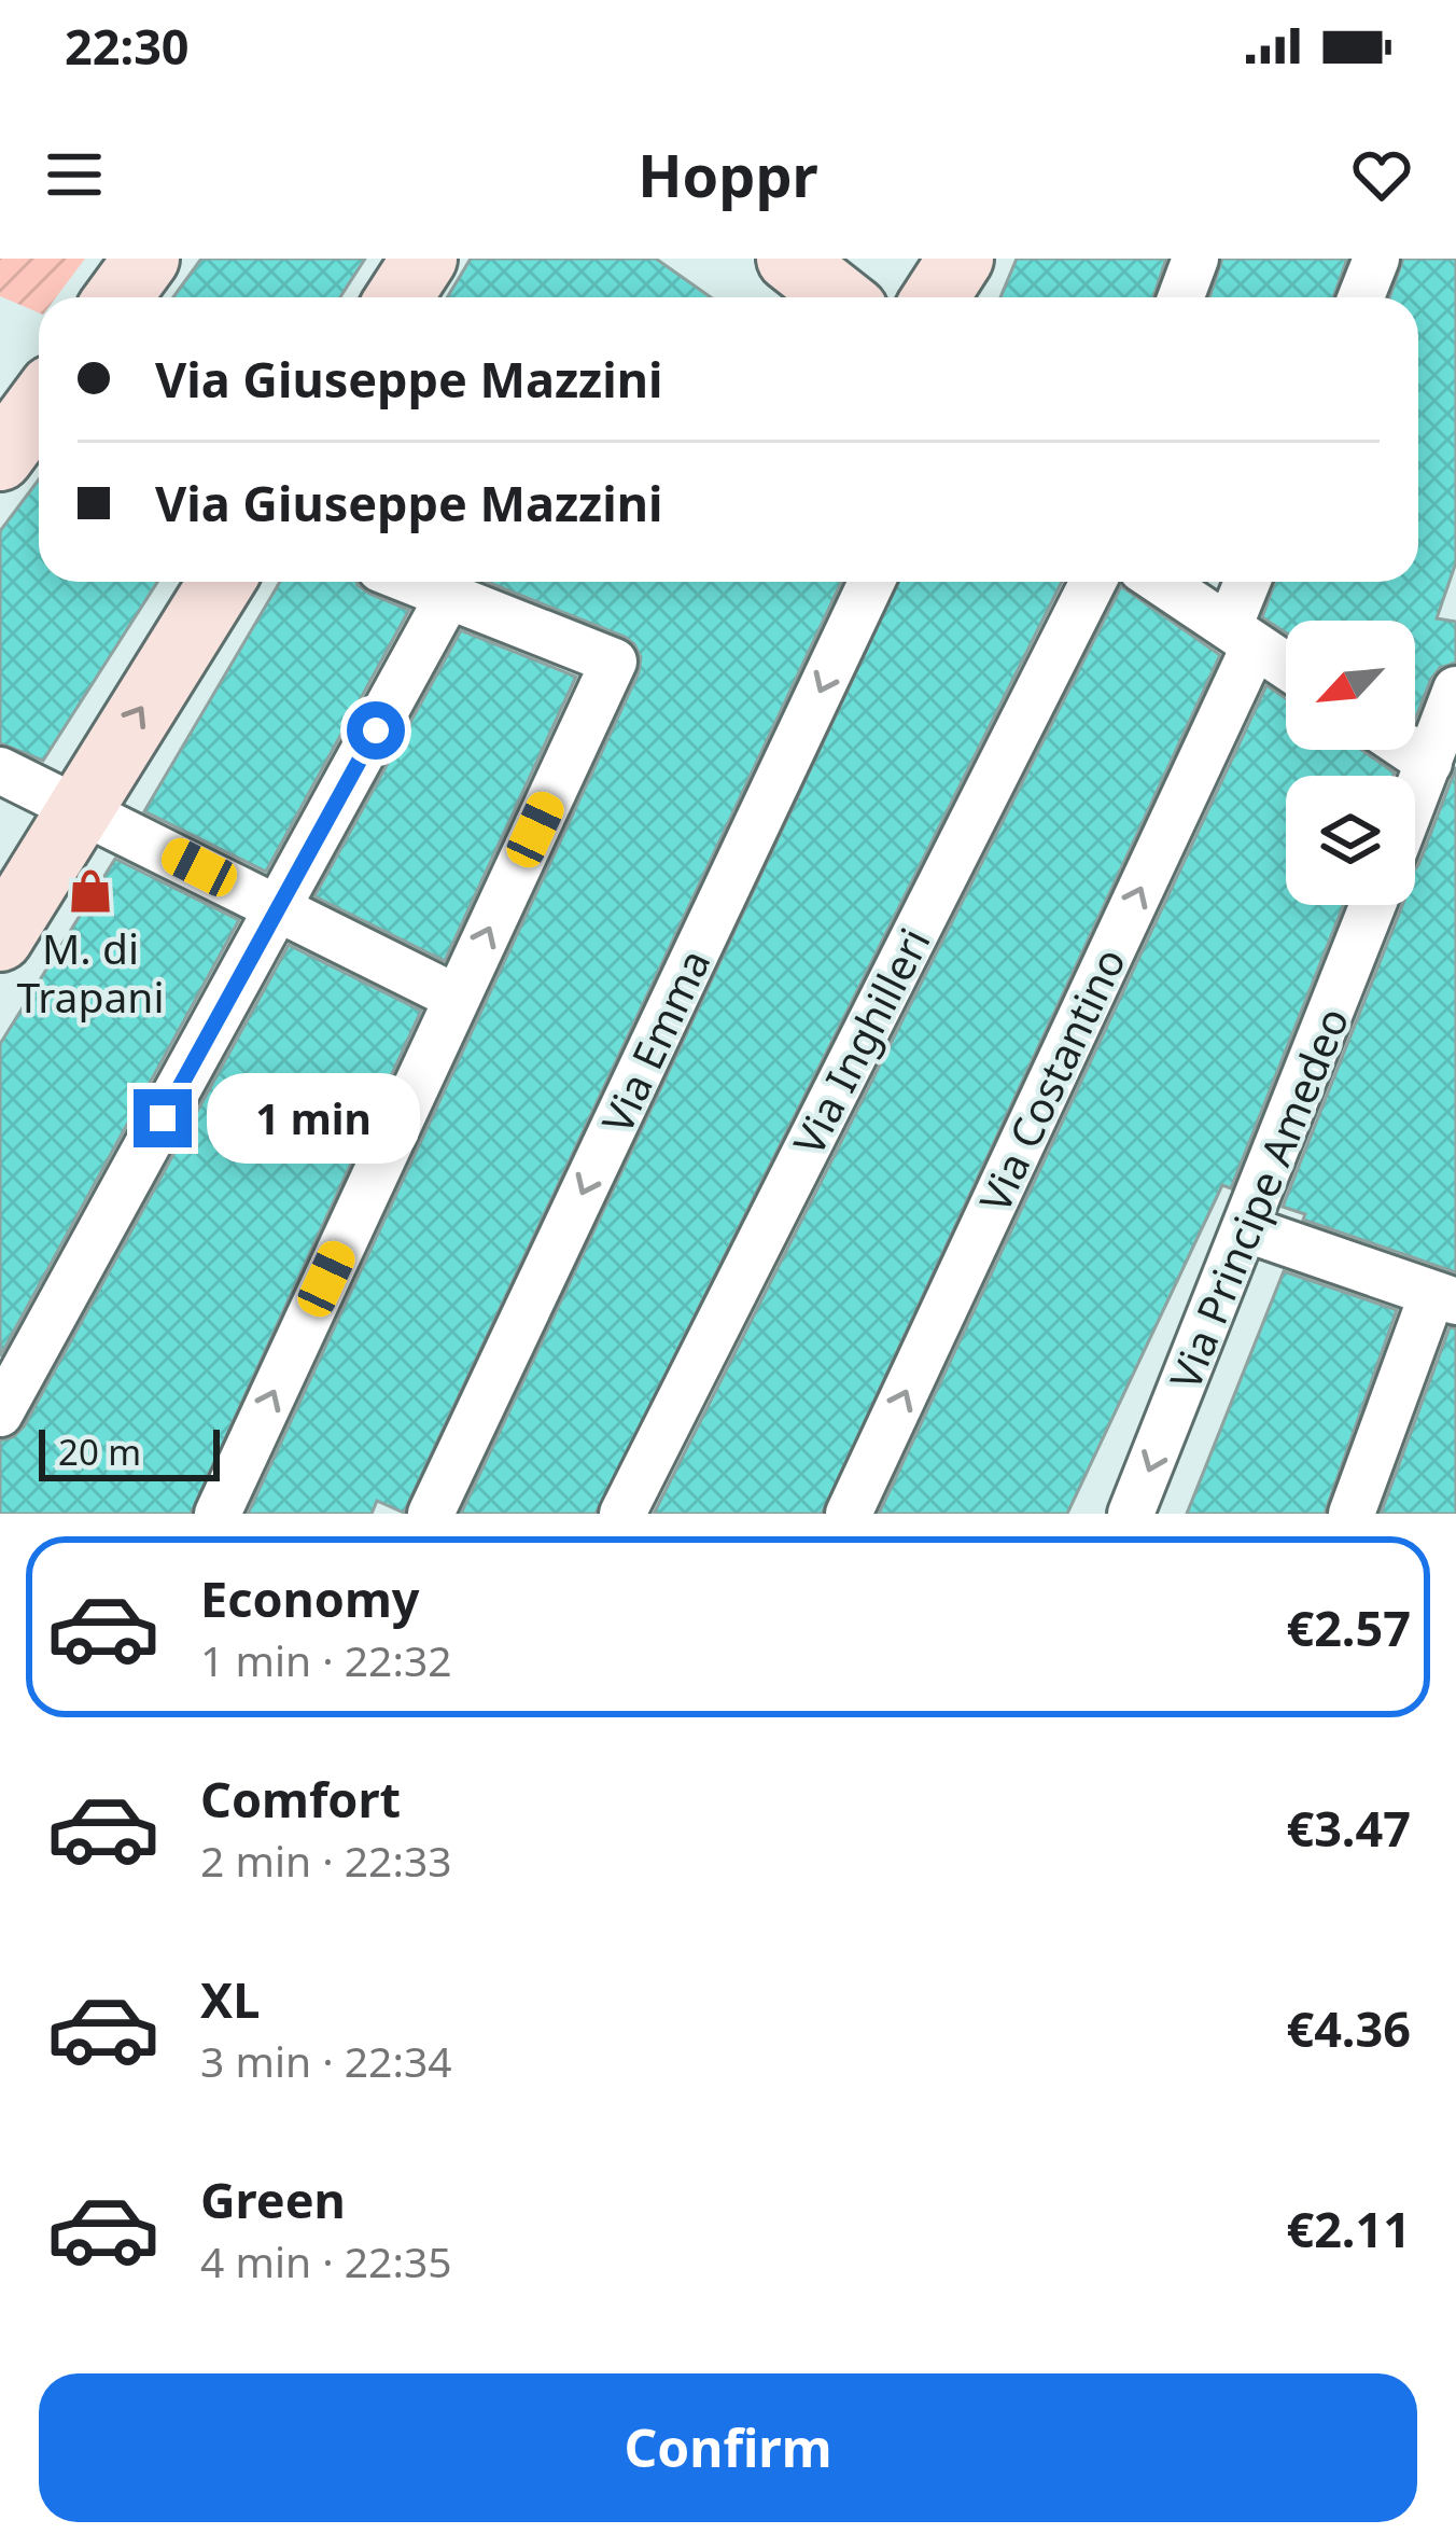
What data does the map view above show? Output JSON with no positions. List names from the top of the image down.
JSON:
{
  "streets": {
    "street": [
      "Via Emma",
      "Via Inghilleri",
      "Via Costantino",
      "Via Principe Amedeo"
    ]
  },
  "one_way": ["Via Costantino"],
  "places": {
    "shop": ["M. di Trapani"]
  },
  "scale_bar": "20 m",
  "north": "bottom left",
  "page": {
    "status": "22:30",
    "header": "Hoppr",
    "banner": ["Via Giuseppe Mazzini", "Via Giuseppe Mazzini"],
    "bubble": "1 min",
    "scale": "20 m",
    "list": [
      {
        "name": "Economy",
        "note": "1 min · 22:32",
        "value": "€2.57"
      },
      {
        "name": "Comfort",
        "note": "2 min · 22:33",
        "value": "€3.47"
      },
      {
        "name": "XL",
        "note": "3 min · 22:34",
        "value": "€4.36"
      },
      {
        "name": "Green",
        "note": "4 min · 22:35",
        "value": "€2.11"
      }
    ],
    "buttons": "Confirm"
  }
}
